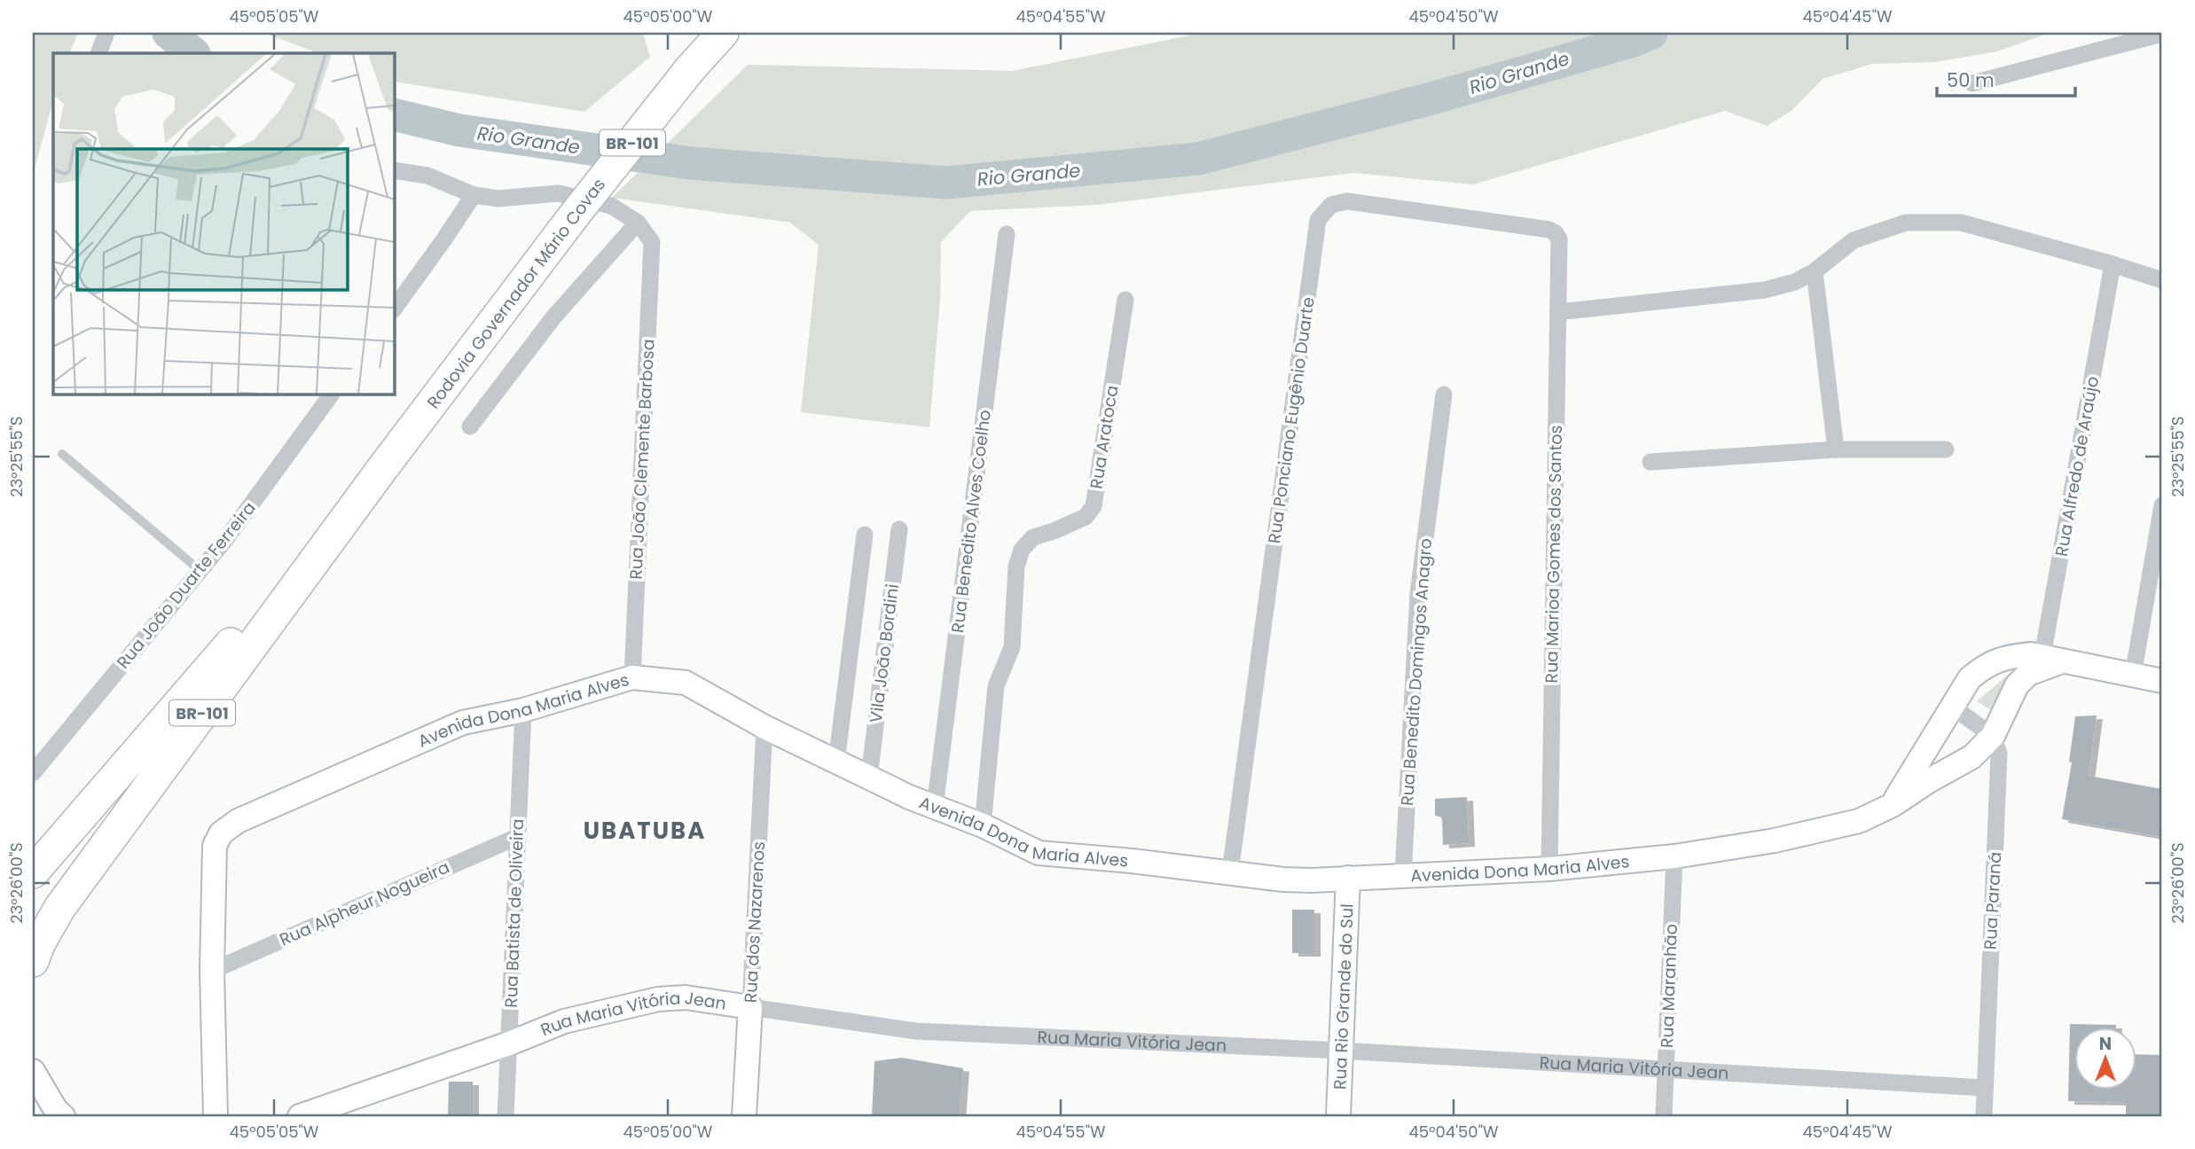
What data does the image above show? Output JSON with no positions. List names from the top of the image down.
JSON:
{
  "streets": {
    "highway": ["BR-101", "Rodovia Governador Mário Covas"],
    "street": [
      "Rua Ponciano Eugênio Duarte",
      "Rua Aratoca",
      "Rua João Clemente Barbosa",
      "Rua Alfredo de Araújo",
      "Rua Benedito Alves Coelho",
      "Rua Marioa Gomes dos Santos",
      "Rua João Duarte Ferreira",
      "Vila João Bordini",
      "Rua Benedito Domingos Anagro",
      "Avenida Dona Maria Alves",
      "Rua Paraná",
      "Rua Alpheur Nogueira",
      "Rua Batista de Oliveira",
      "Rua dos Nazarenos",
      "Rua Maranhão",
      "Rua Rio Grande do Sul",
      "Rua Maria Vitória Jean"
    ]
  },
  "crossings": [
    ["Rua Ponciano Eugênio Duarte", "Rua Marioa Gomes dos Santos"],
    ["Rua Ponciano Eugênio Duarte", "Avenida Dona Maria Alves"],
    ["Rua Aratoca", "Avenida Dona Maria Alves"],
    ["Rua João Clemente Barbosa", "Avenida Dona Maria Alves"],
    ["Rua Alfredo de Araújo", "Avenida Dona Maria Alves"],
    ["Rua Benedito Alves Coelho", "Avenida Dona Maria Alves"],
    ["Rua Marioa Gomes dos Santos", "Avenida Dona Maria Alves"],
    ["Vila João Bordini", "Avenida Dona Maria Alves"],
    ["Rua Benedito Domingos Anagro", "Avenida Dona Maria Alves"],
    ["Avenida Dona Maria Alves", "Rua Paraná"],
    ["Avenida Dona Maria Alves", "Rua Alpheur Nogueira"],
    ["Avenida Dona Maria Alves", "Rua Batista de Oliveira"],
    ["Avenida Dona Maria Alves", "Rua dos Nazarenos"],
    ["Avenida Dona Maria Alves", "Rua Maranhão"],
    ["Avenida Dona Maria Alves", "Rua Rio Grande do Sul"],
    ["Rua Paraná", "Rua Maria Vitória Jean"],
    ["Rua Alpheur Nogueira", "Rua Batista de Oliveira"],
    ["Rua Batista de Oliveira", "Rua Maria Vitória Jean"],
    ["Rua dos Nazarenos", "Rua Maria Vitória Jean"],
    ["Rua Maranhão", "Rua Maria Vitória Jean"],
    ["Rua Rio Grande do Sul", "Rua Maria Vitória Jean"]
  ],
  "districts": ["UBATUBA"],
  "water": ["Rio Grande"],
  "scale_bar": "50 m",
  "north": "top",
  "coordinates": [
    "45°05'05\"W",
    "45°05'00\"W",
    "45°04'55\"W",
    "45°04'50\"W",
    "45°04'45\"W",
    "23°25'55\"S",
    "23°26'00\"S"
  ]
}
